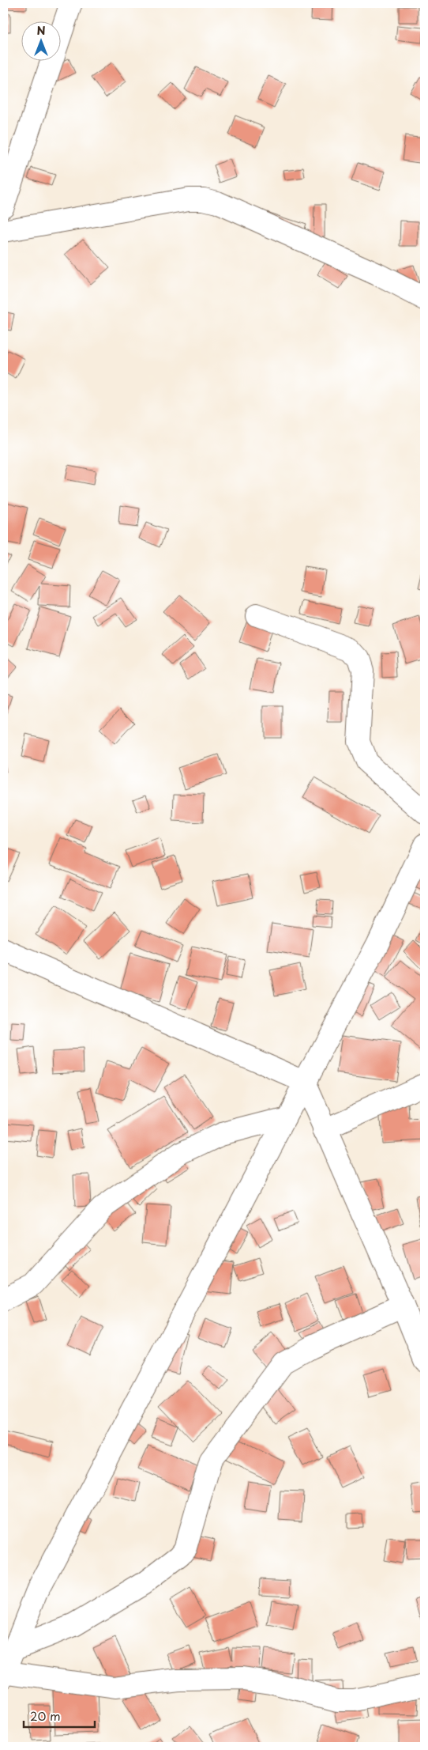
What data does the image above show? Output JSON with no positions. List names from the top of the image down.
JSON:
{
  "scale_bar": "20 m",
  "north": "top"
}
